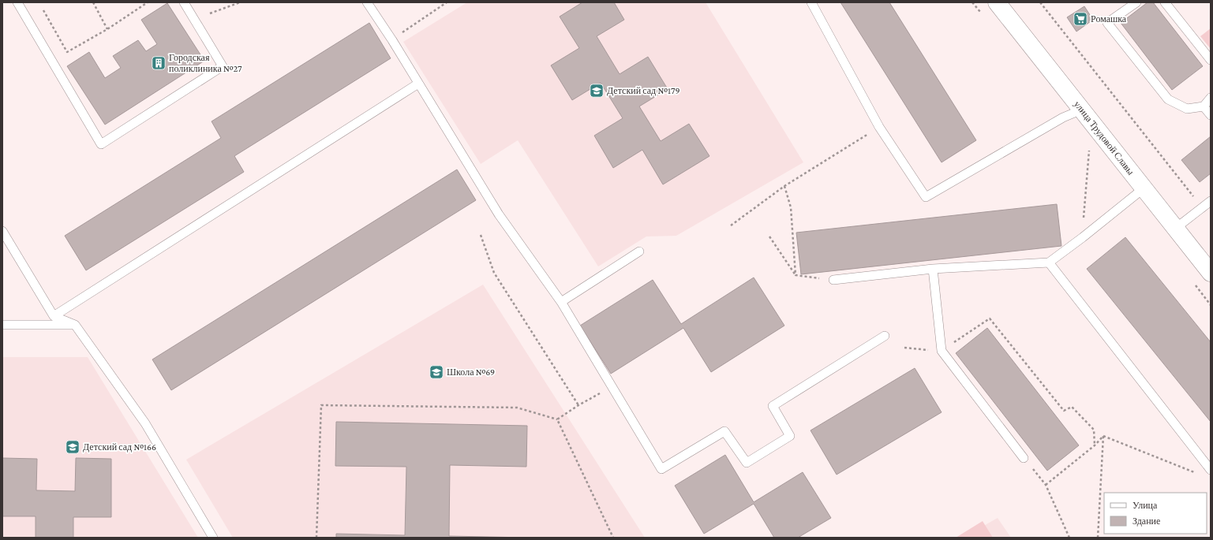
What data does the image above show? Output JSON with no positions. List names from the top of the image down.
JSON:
{
  "streets": {
    "street": ["улица Трудовой Славы"]
  },
  "places": {
    "supermarket": ["Ромашка"],
    "building": ["Городская поликлиника №27"],
    "school or university": ["Детский сад №179", "Школа №69", "Детский сад №166"]
  },
  "legend": ["Улица", "Здание"]
}
